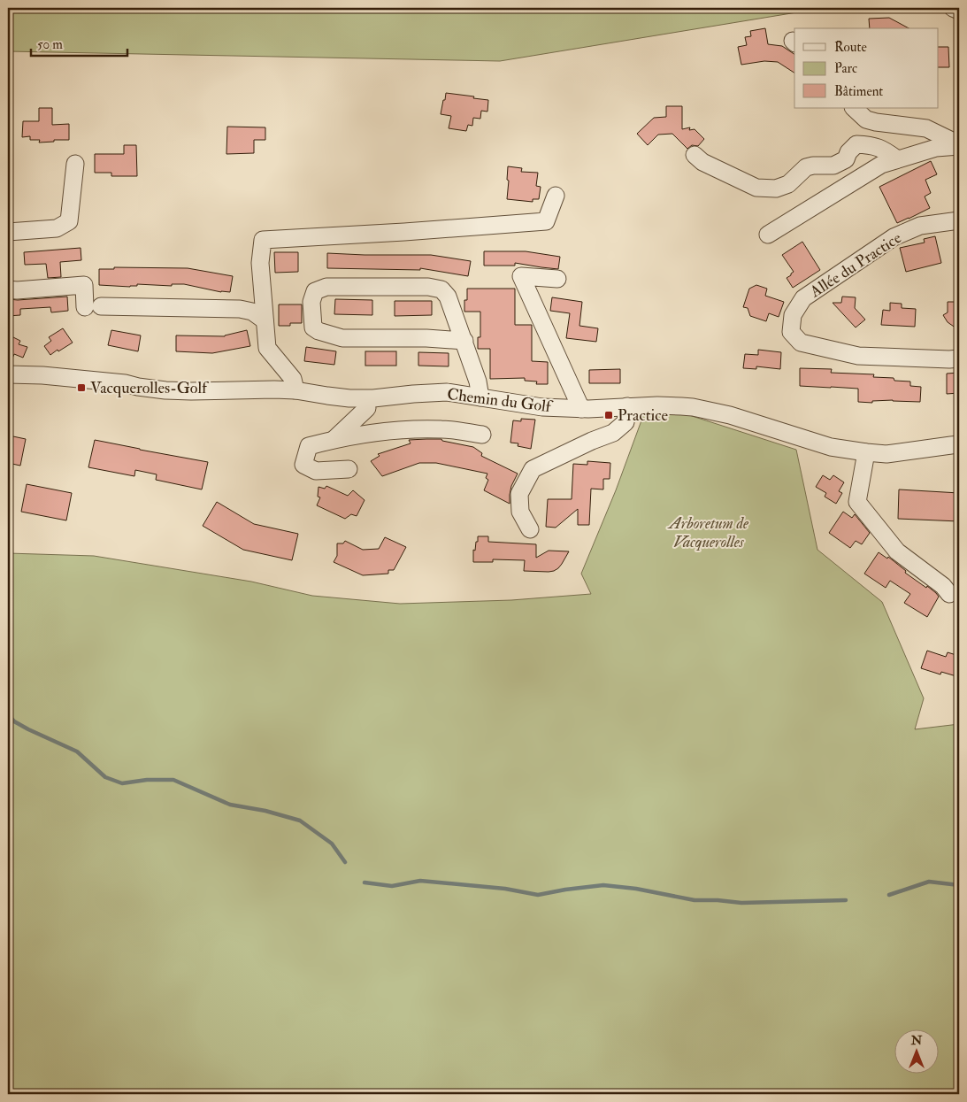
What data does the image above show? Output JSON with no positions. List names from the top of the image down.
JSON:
{
  "streets": {
    "street": ["Allée du Practice", "Chemin du Golf"]
  },
  "parks": ["Arboretum de Vacquerolles"],
  "places": {
    "transit": ["Vacquerolles-Golf", "Practice"]
  },
  "legend": ["Route", "Parc", "Bâtiment"],
  "scale_bar": "50 m",
  "north": "top"
}
